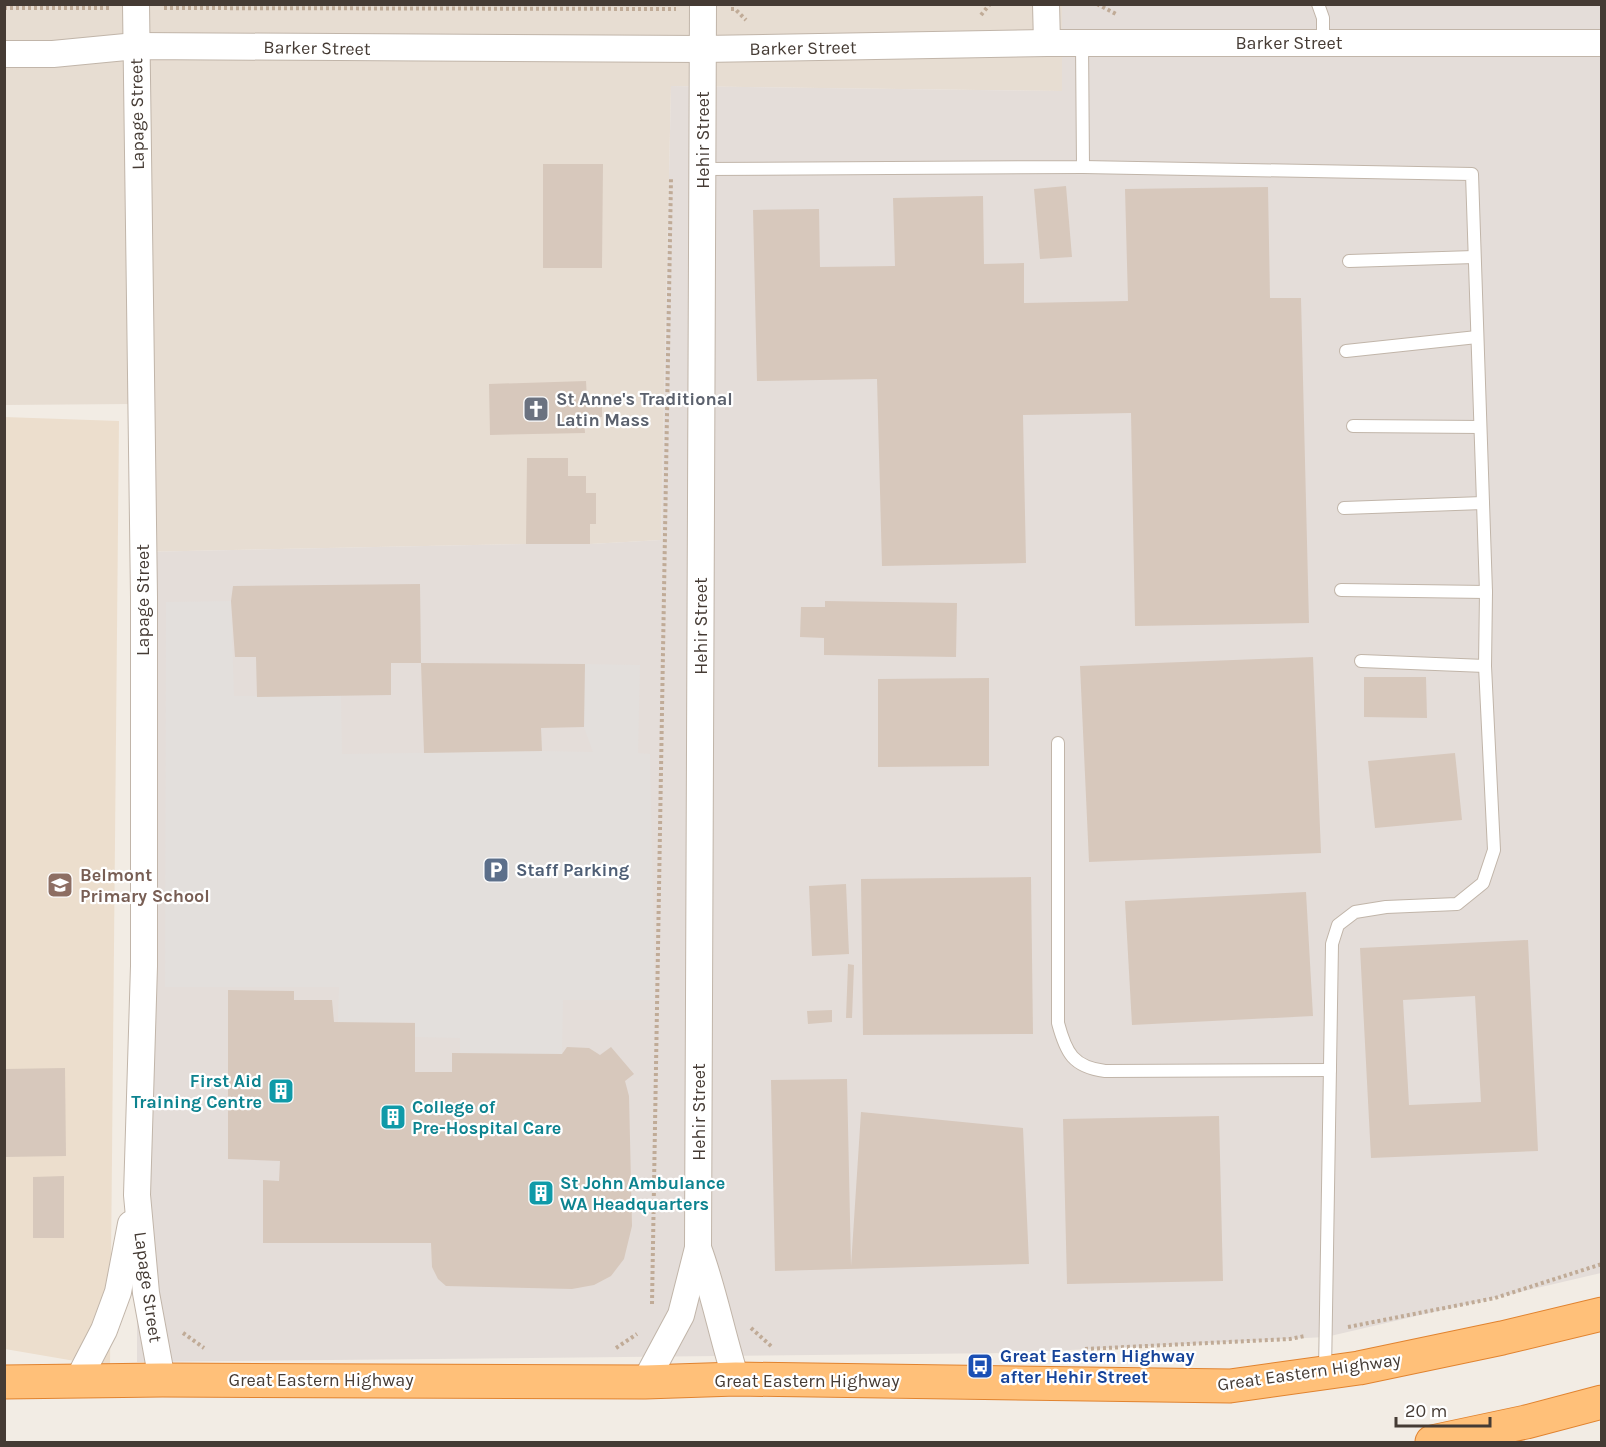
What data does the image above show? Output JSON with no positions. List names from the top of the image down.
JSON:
{
  "streets": {
    "highway": ["Great Eastern Highway"],
    "street": ["Barker Street", "Lapage Street", "Hehir Street"]
  },
  "crossings": [
    ["Barker Street", "Lapage Street"],
    ["Barker Street", "Hehir Street"],
    ["Lapage Street", "Great Eastern Highway"],
    ["Hehir Street", "Great Eastern Highway"]
  ],
  "places": {
    "church": ["St Anne's Traditional Latin Mass"],
    "parking": ["Staff Parking"],
    "school or university": ["Belmont Primary School"],
    "building": ["First Aid Training Centre", "College of Pre-Hospital Care", "St John Ambulance WA Headquarters"],
    "bus stop": ["Great Eastern Highway after Hehir Street"]
  },
  "scale_bar": "20 m"
}
